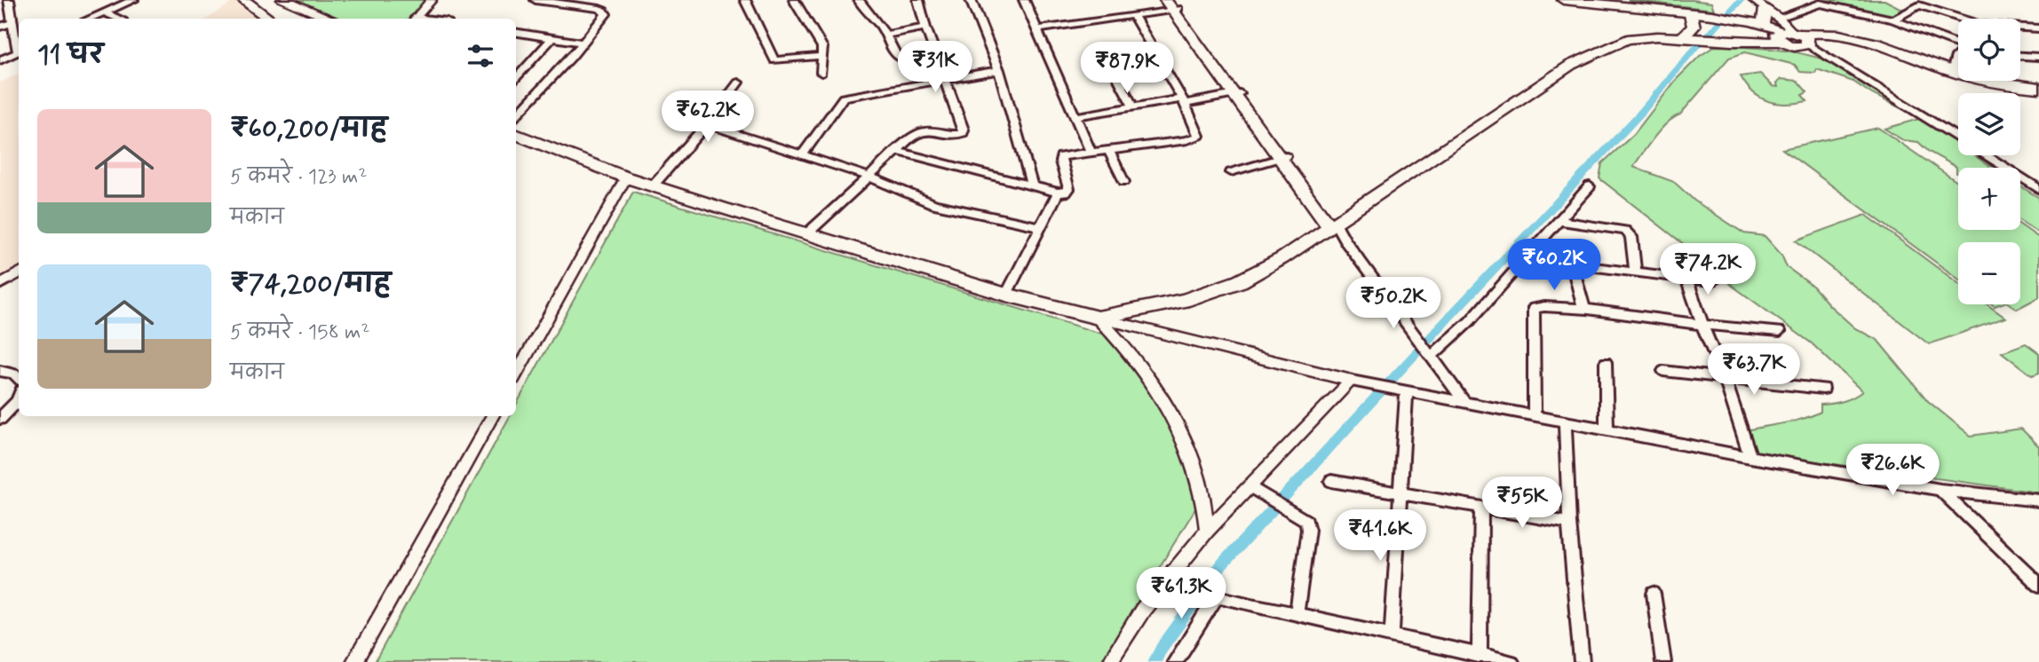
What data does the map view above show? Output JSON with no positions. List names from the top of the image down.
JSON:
{
  "page": {
    "map_buttons": ["+", "−"],
    "heading": "11 घर",
    "price": [
      "₹31K",
      "₹87.9K",
      "₹62.2K",
      "₹60.2K",
      "₹74.2K",
      "₹50.2K",
      "₹63.7K",
      "₹26.6K",
      "₹55K",
      "₹41.6K",
      "₹61.3K"
    ],
    "list": [
      {
        "name": "₹60,200/माह",
        "note": "5 कमरे · 123 m² · मकान"
      },
      {
        "name": "₹74,200/माह",
        "note": "5 कमरे · 158 m² · मकान"
      }
    ]
  }
}
